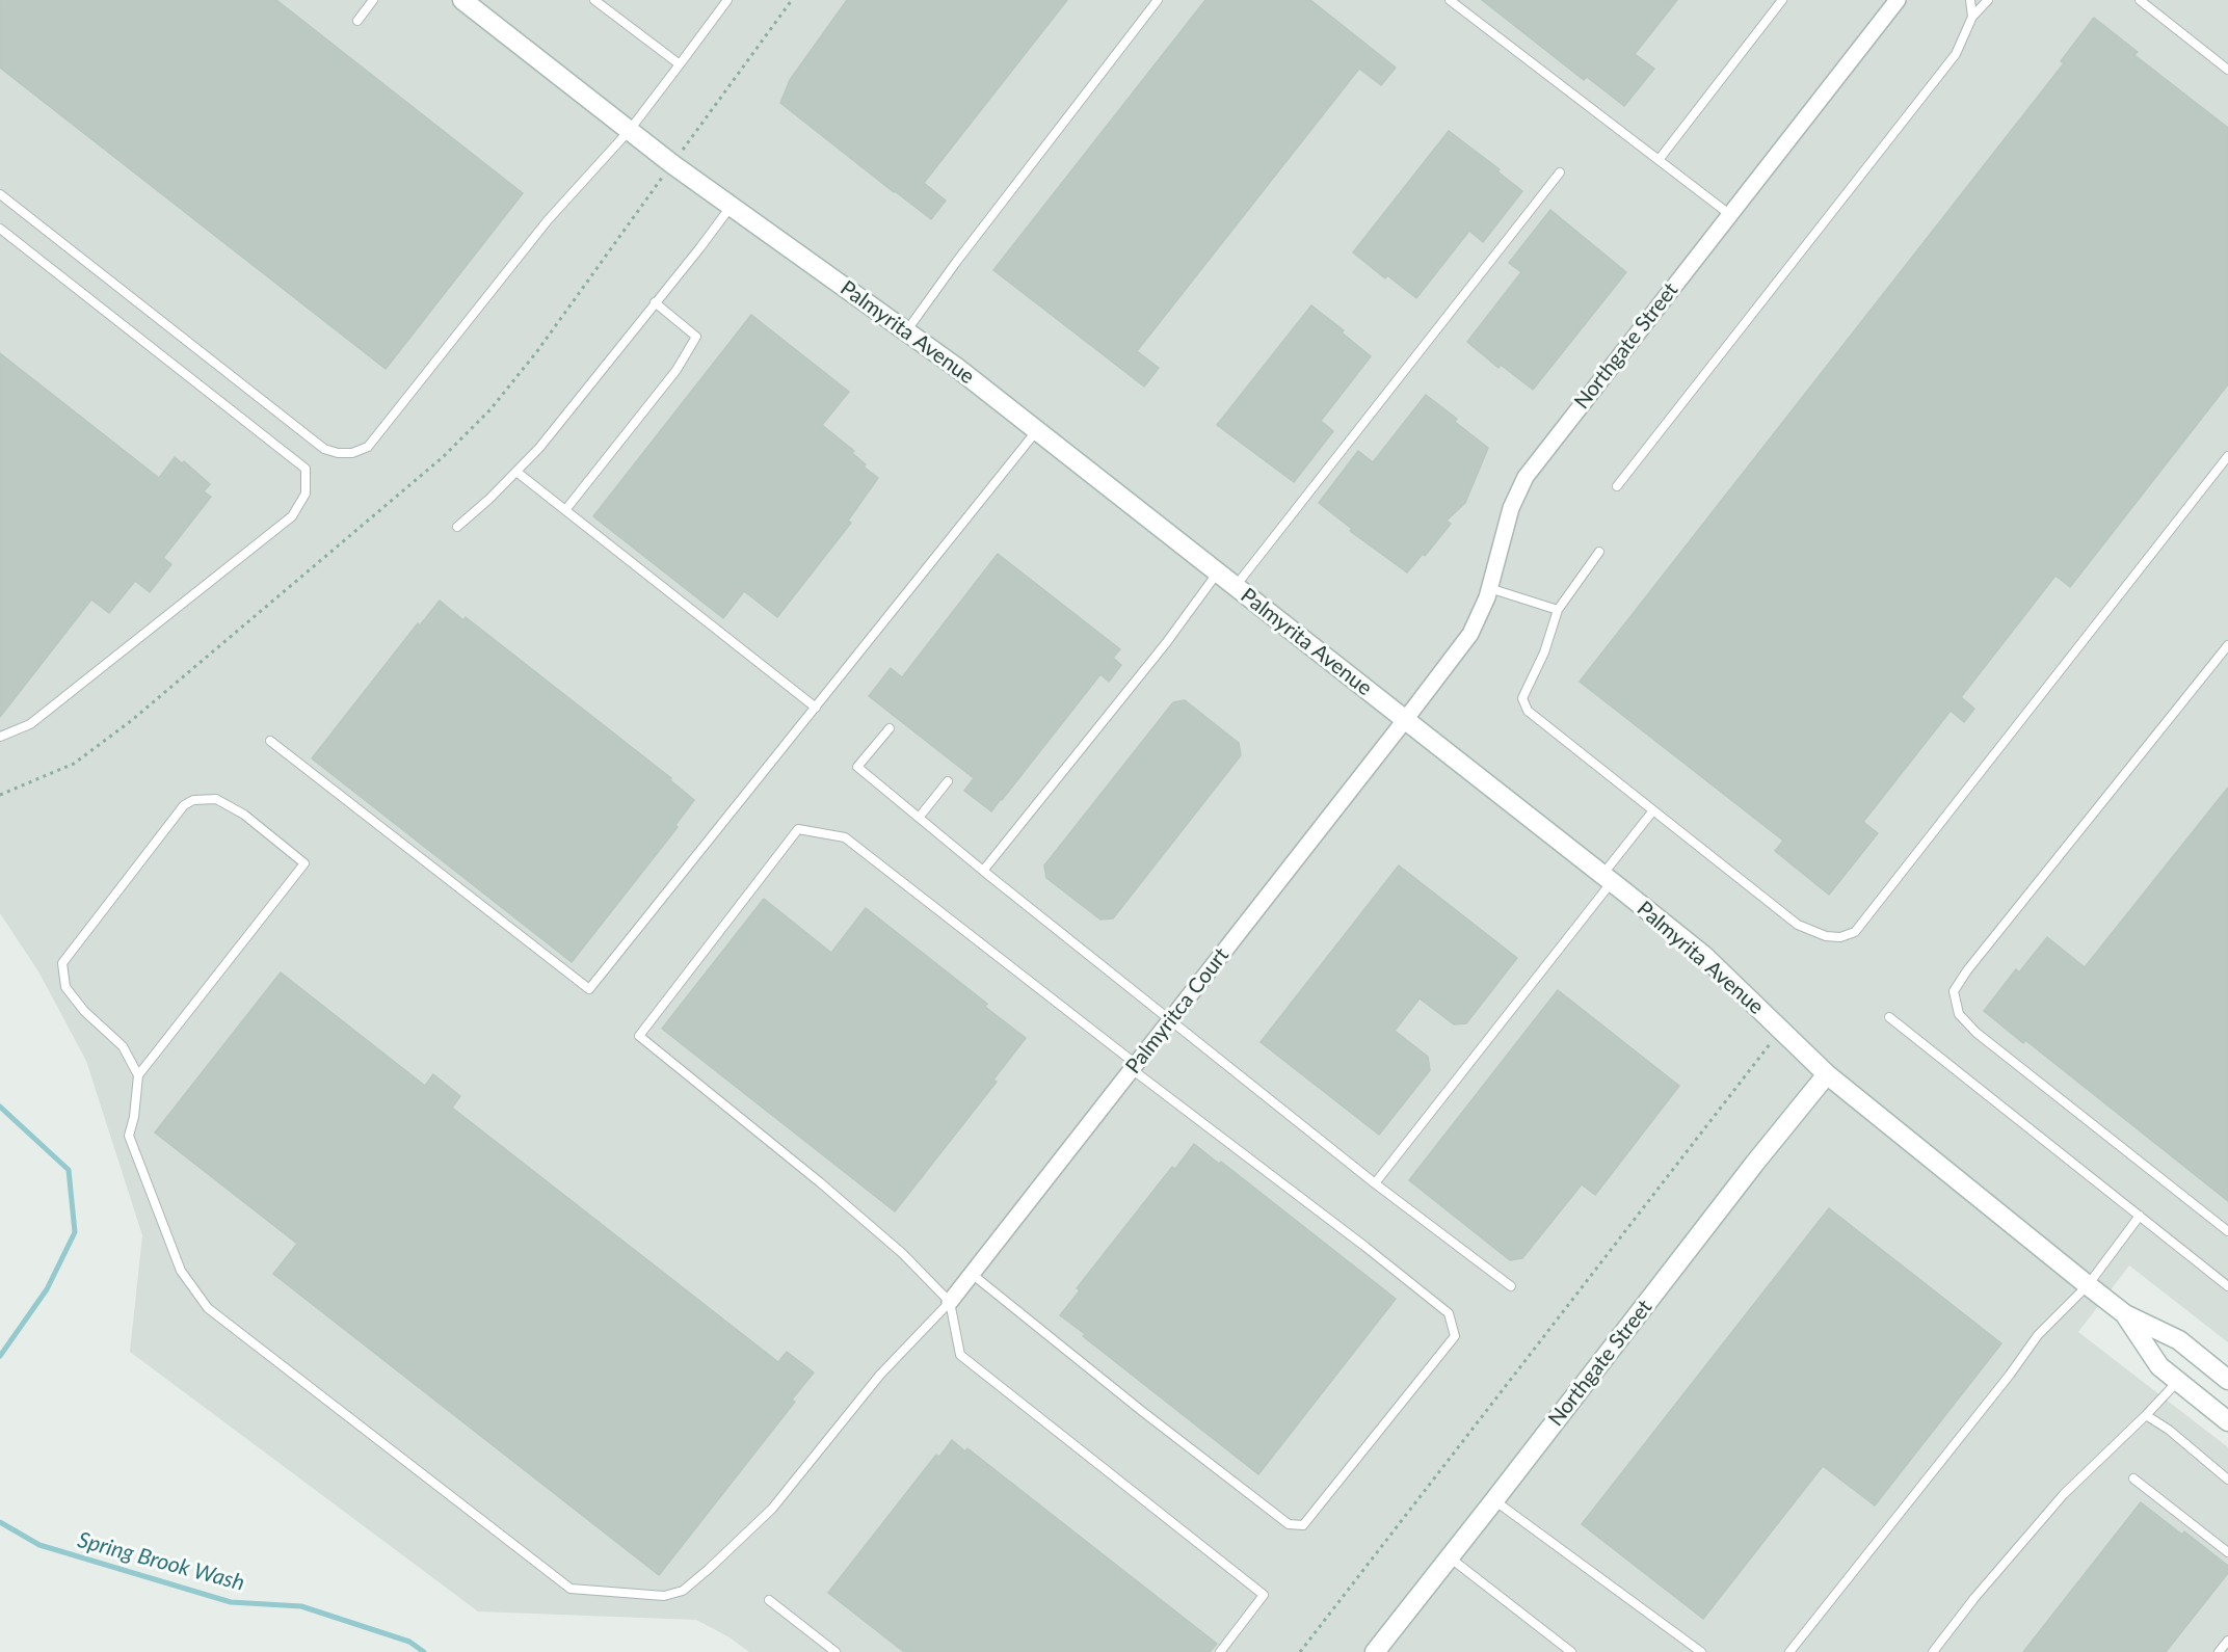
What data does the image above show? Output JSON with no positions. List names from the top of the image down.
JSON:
{
  "streets": {
    "street": ["Palmyrita Avenue", "Northgate Street", "Palmyritca Court"]
  },
  "crossings": [
    ["Palmyrita Avenue", "Northgate Street"],
    ["Palmyrita Avenue", "Palmyritca Court"],
    ["Northgate Street", "Palmyritca Court"]
  ],
  "water": ["Spring Brook Wash"]
}
